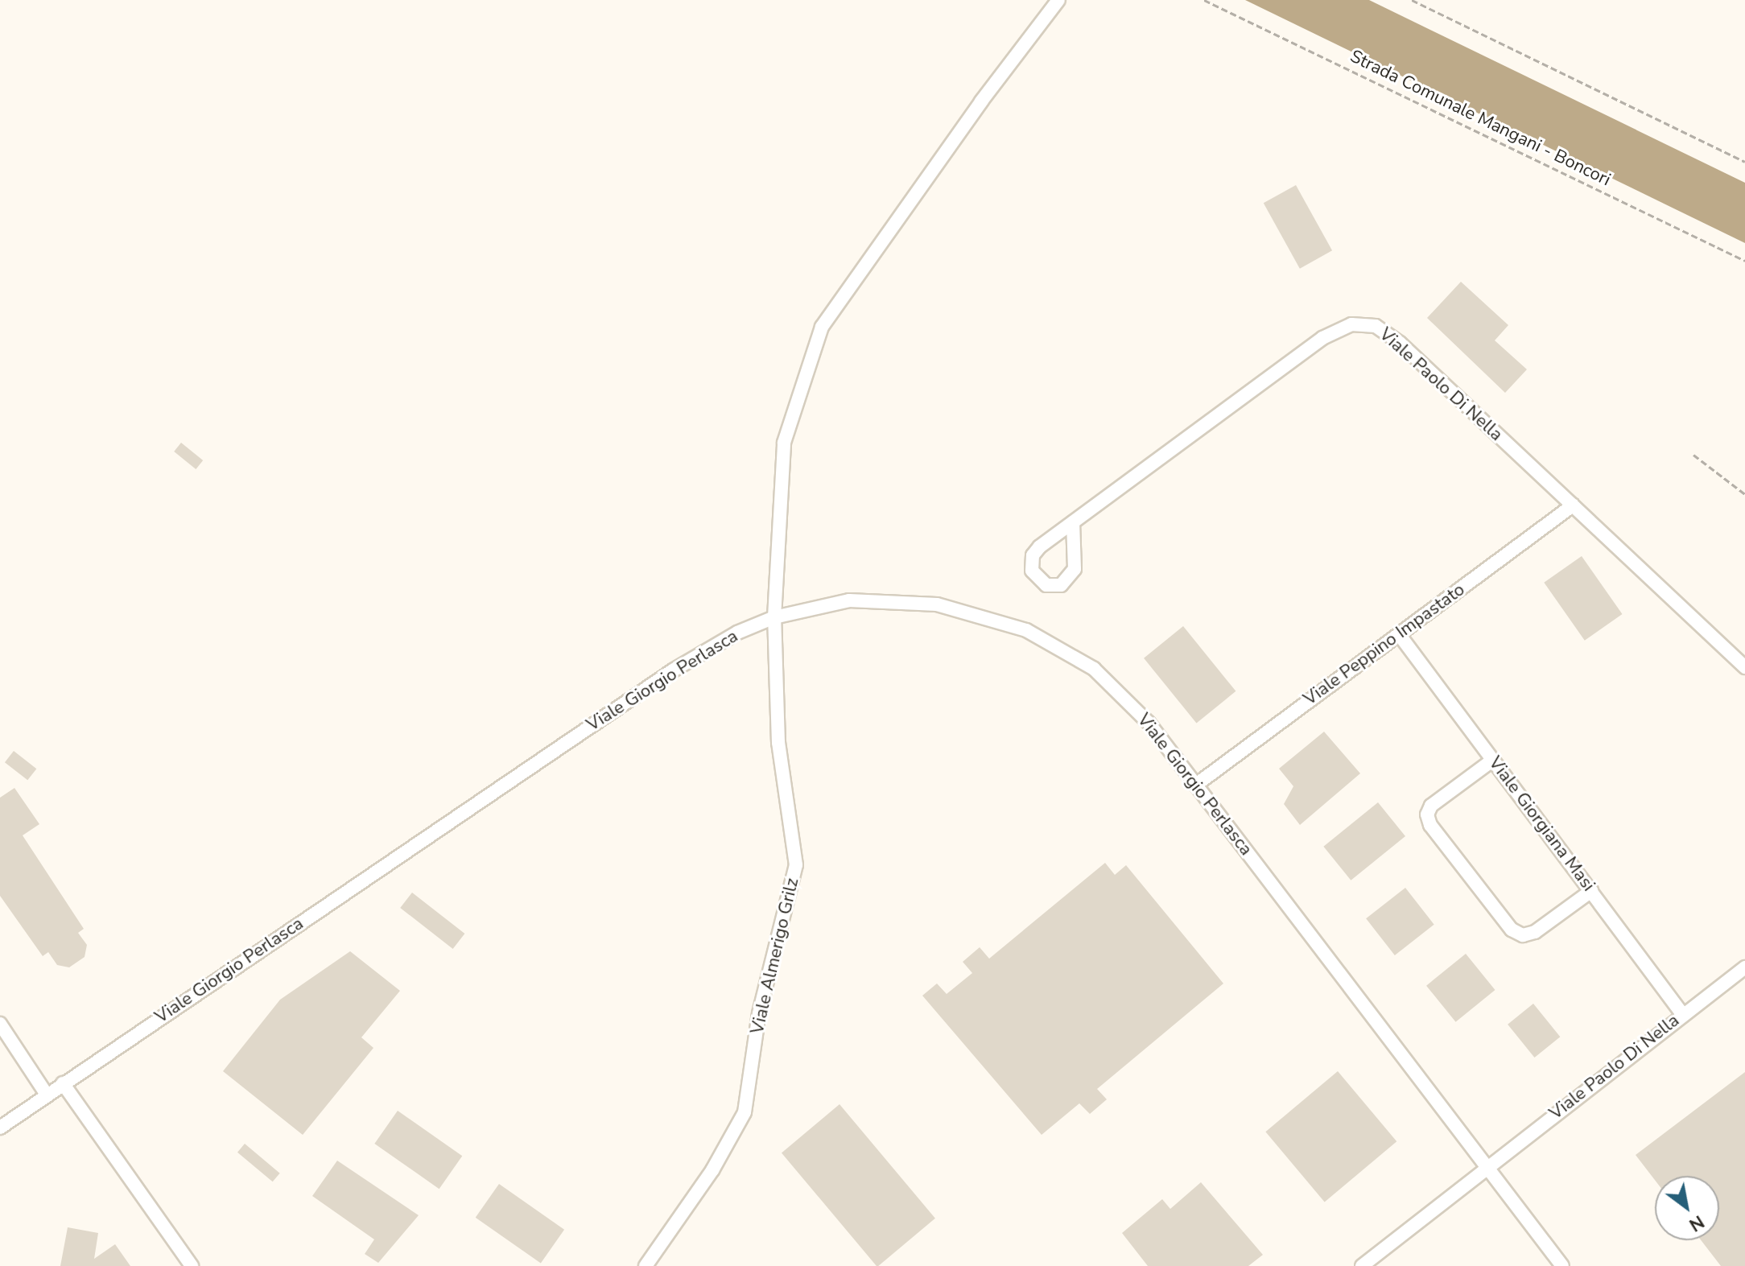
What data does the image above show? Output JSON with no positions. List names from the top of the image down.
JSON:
{
  "streets": {
    "street": [
      "Viale Paolo Di Nella",
      "Viale Peppino Impastato",
      "Viale Giorgio Perlasca",
      "Viale Giorgiana Masi",
      "Viale Almerigo Grilz"
    ],
    "path": ["Strada Comunale Mangani - Boncori"]
  },
  "crossings": [
    ["Viale Paolo Di Nella", "Viale Peppino Impastato"],
    ["Viale Paolo Di Nella", "Viale Giorgio Perlasca"],
    ["Viale Paolo Di Nella", "Viale Giorgiana Masi"],
    ["Viale Peppino Impastato", "Viale Giorgio Perlasca"],
    ["Viale Peppino Impastato", "Viale Giorgiana Masi"],
    ["Viale Giorgio Perlasca", "Viale Almerigo Grilz"]
  ],
  "north": "bottom right"
}
